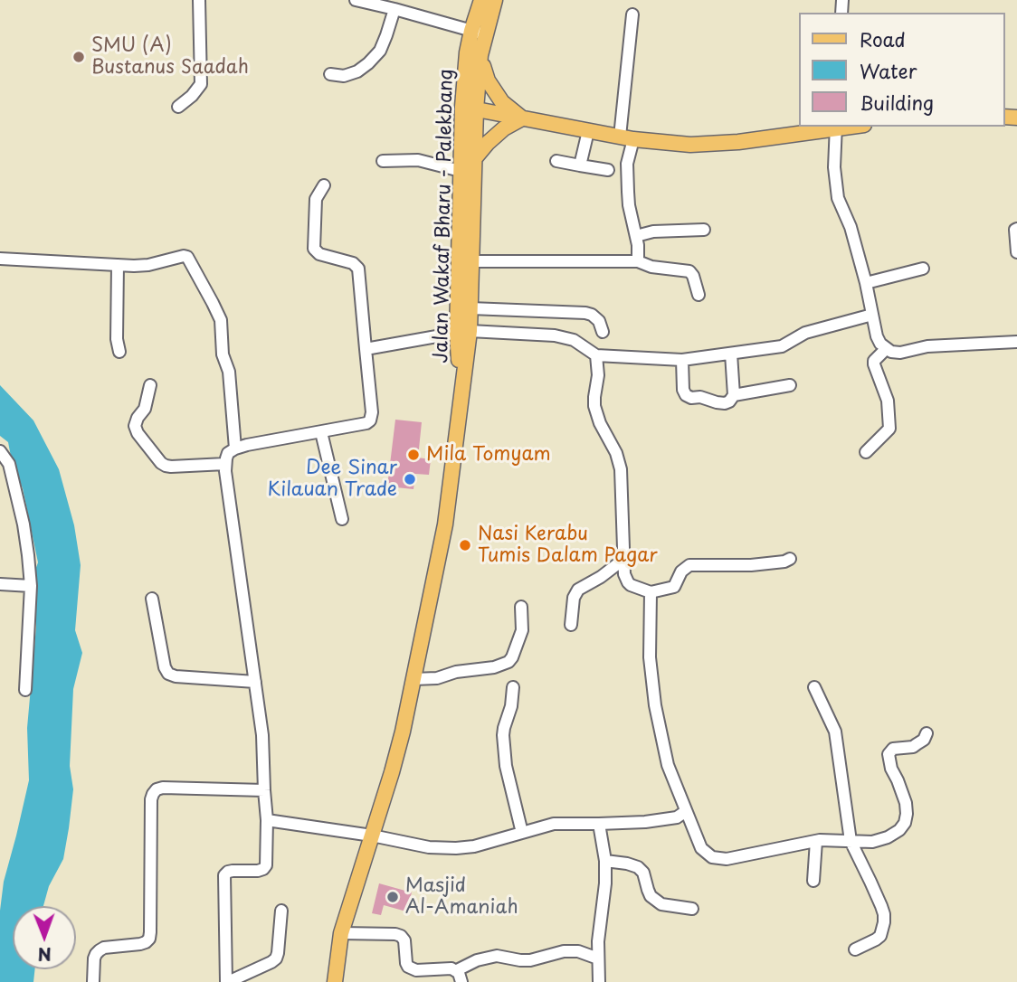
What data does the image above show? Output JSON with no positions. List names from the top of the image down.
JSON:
{
  "streets": {
    "main road": ["Jalan Wakaf Bharu - Palekbang"]
  },
  "places": [
    "SMU (A) Bustanus Saadah",
    "Mila Tomyam",
    "Dee Sinar Kilauan Trade",
    "Nasi Kerabu Tumis Dalam Pagar",
    "Masjid Al-Amaniah"
  ],
  "legend": ["Road", "Water", "Building"],
  "north": "bottom"
}
